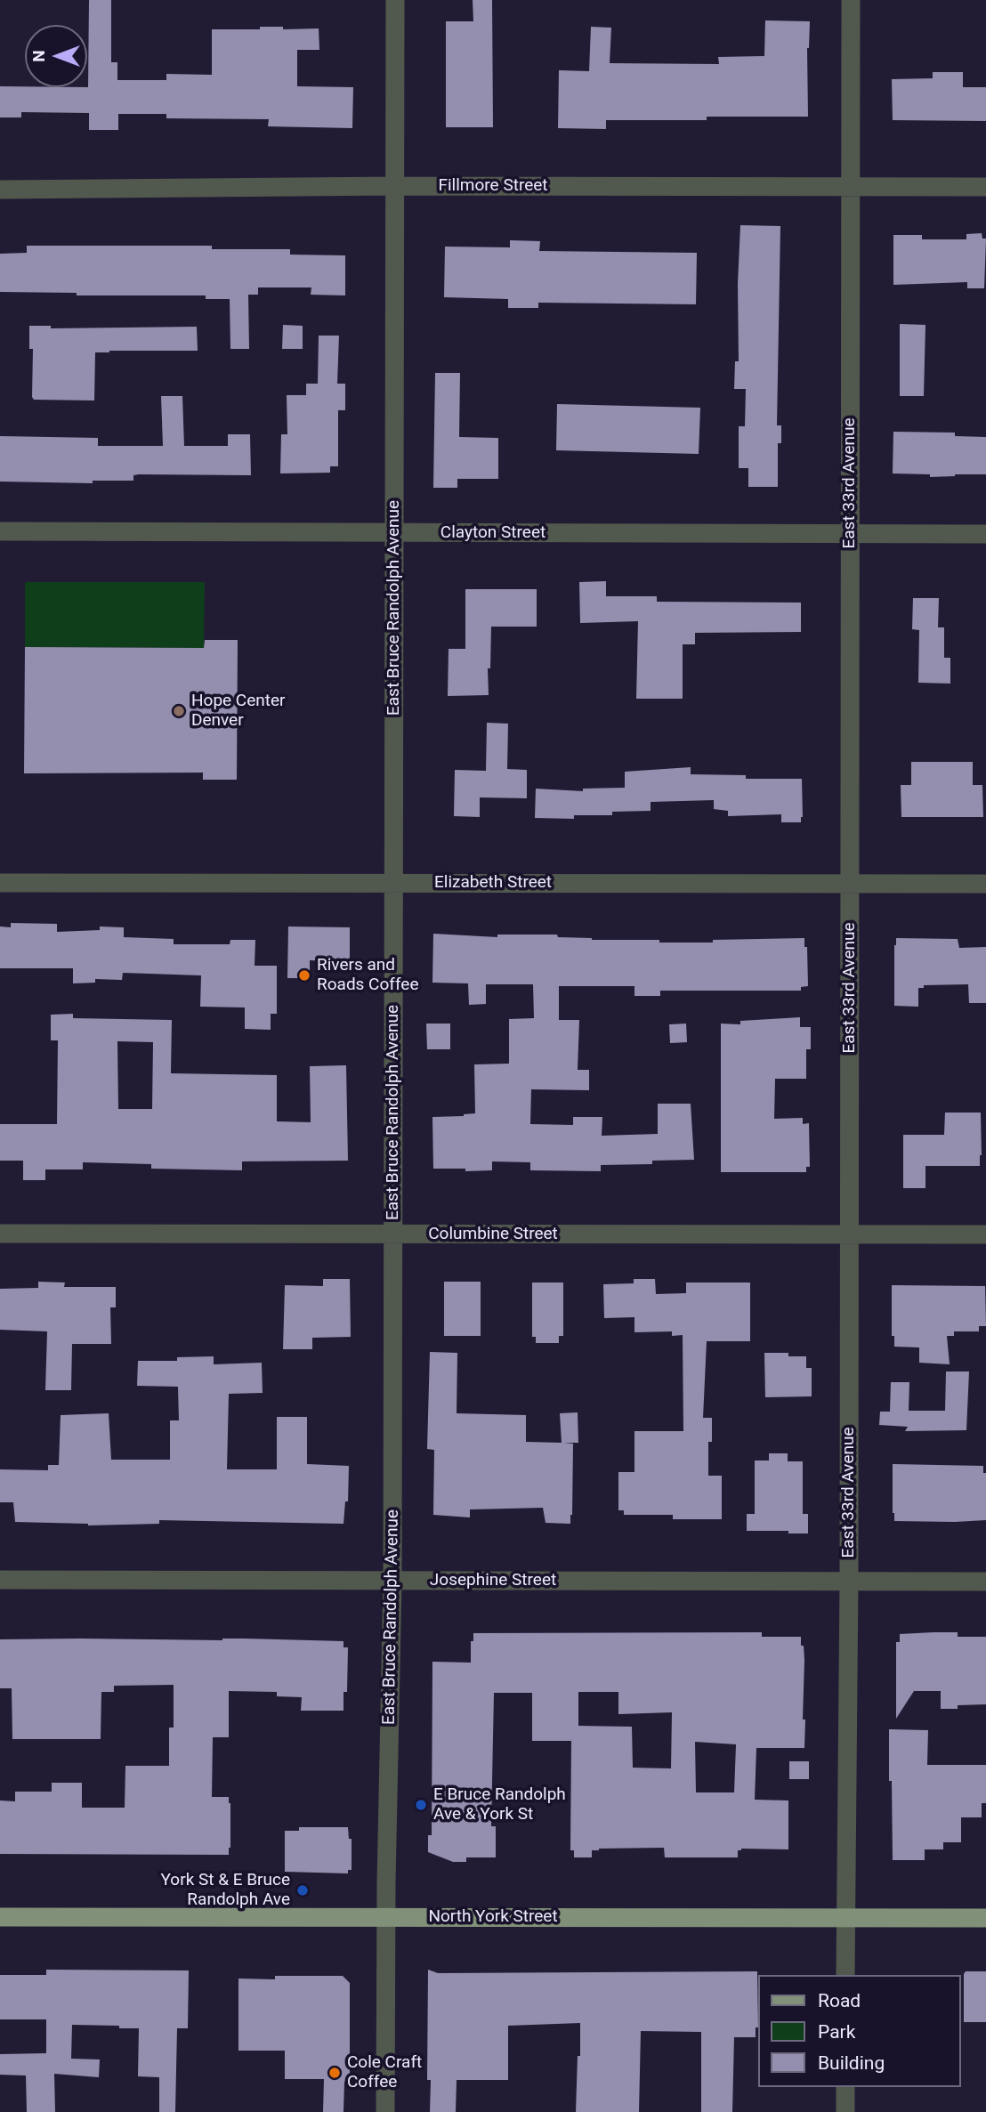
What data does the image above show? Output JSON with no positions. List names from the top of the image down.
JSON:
{
  "streets": {
    "main road": ["North York Street"],
    "street": [
      "Fillmore Street",
      "East 33rd Avenue",
      "Clayton Street",
      "East Bruce Randolph Avenue",
      "Elizabeth Street",
      "Columbine Street",
      "Josephine Street"
    ]
  },
  "crossings": [
    ["Fillmore Street", "East 33rd Avenue"],
    ["Fillmore Street", "East Bruce Randolph Avenue"],
    ["East 33rd Avenue", "Clayton Street"],
    ["East 33rd Avenue", "Elizabeth Street"],
    ["East 33rd Avenue", "Columbine Street"],
    ["East 33rd Avenue", "Josephine Street"],
    ["East 33rd Avenue", "North York Street"],
    ["Clayton Street", "East Bruce Randolph Avenue"],
    ["East Bruce Randolph Avenue", "Elizabeth Street"],
    ["East Bruce Randolph Avenue", "Columbine Street"],
    ["East Bruce Randolph Avenue", "Josephine Street"],
    ["East Bruce Randolph Avenue", "North York Street"]
  ],
  "places": [
    "Hope Center Denver",
    "Rivers and Roads Coffee",
    "E Bruce Randolph Ave & York St",
    "York St & E Bruce Randolph Ave",
    "Cole Craft Coffee"
  ],
  "legend": ["Road", "Park", "Building"],
  "north": "left"
}
